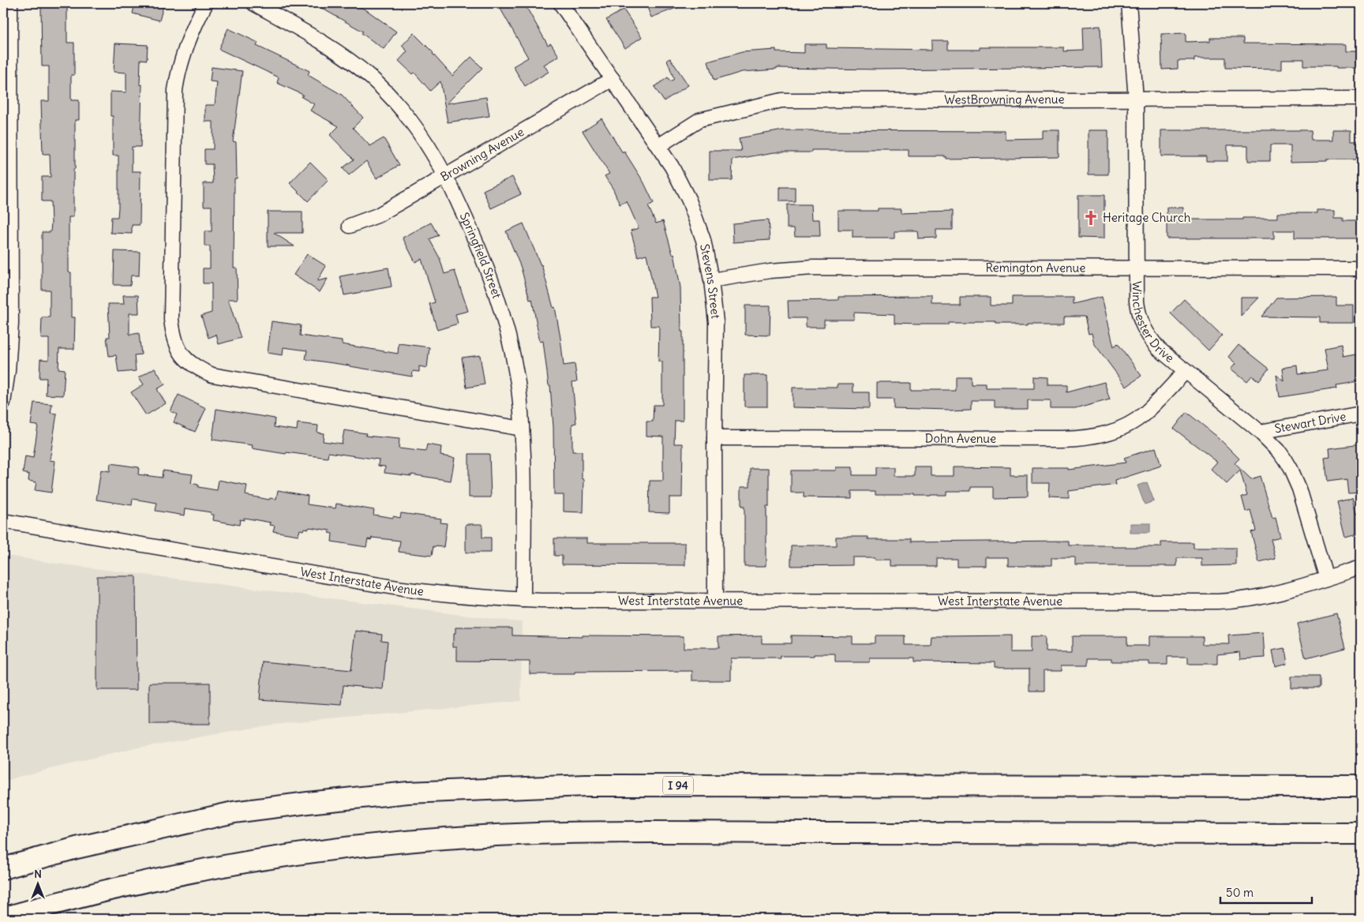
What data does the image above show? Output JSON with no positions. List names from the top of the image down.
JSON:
{
  "streets": {
    "highway": ["I 94"],
    "street": [
      "WestBrowning Avenue",
      "Browning Avenue",
      "Springfield Street",
      "Remington Avenue",
      "Stevens Street",
      "Winchester Drive",
      "Stewart Drive",
      "Dohn Avenue",
      "West Interstate Avenue"
    ]
  },
  "crossings": [
    ["WestBrowning Avenue", "Stevens Street"],
    ["WestBrowning Avenue", "Winchester Drive"],
    ["Browning Avenue", "Springfield Street"],
    ["Browning Avenue", "Stevens Street"],
    ["Springfield Street", "West Interstate Avenue"],
    ["Remington Avenue", "Stevens Street"],
    ["Remington Avenue", "Winchester Drive"],
    ["Stevens Street", "Dohn Avenue"],
    ["Stevens Street", "West Interstate Avenue"],
    ["Winchester Drive", "Stewart Drive"],
    ["Winchester Drive", "Dohn Avenue"],
    ["Winchester Drive", "West Interstate Avenue"]
  ],
  "places": {
    "church": ["Heritage Church"]
  },
  "scale_bar": "50 m",
  "north": "top"
}
